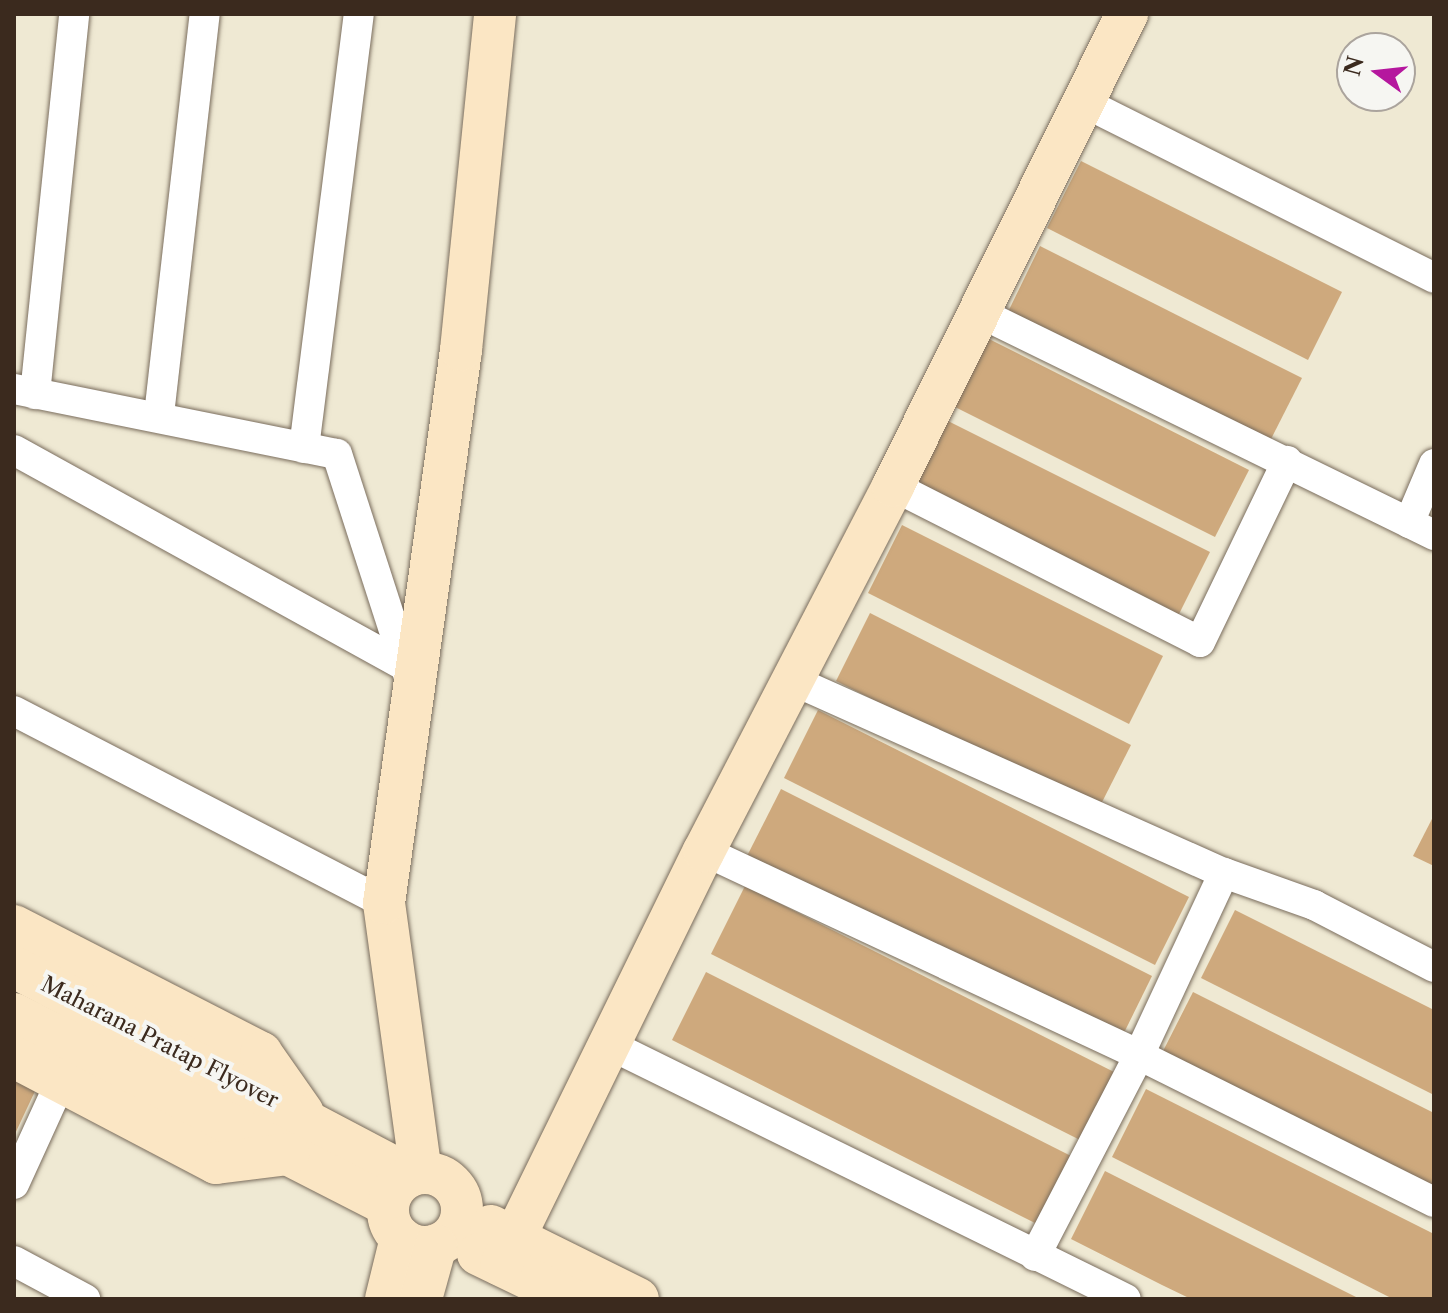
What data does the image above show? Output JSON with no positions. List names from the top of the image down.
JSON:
{
  "streets": {
    "street": ["Maharana Pratap Flyover"]
  },
  "north": "left"
}
